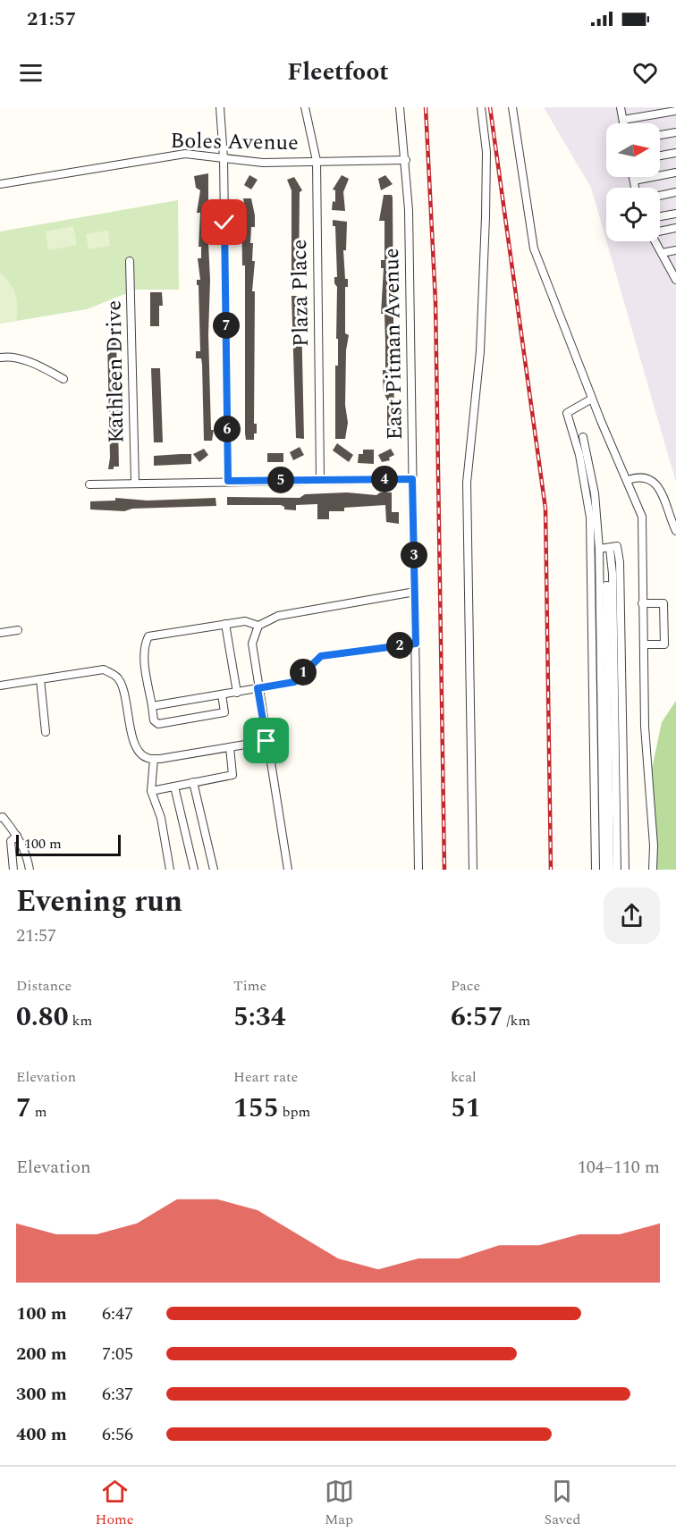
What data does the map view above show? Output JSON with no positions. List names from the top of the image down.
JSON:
{
  "streets": {
    "street": [
      "Boles Avenue",
      "Plaza Place",
      "East Pitman Avenue",
      "Kathleen Drive"
    ]
  },
  "crossings": [
    ["Boles Avenue", "Plaza Place"],
    ["Boles Avenue", "East Pitman Avenue"]
  ],
  "scale_bar": "100 m",
  "north": "right",
  "page": {
    "status": "21:57",
    "header": "Fleetfoot",
    "pins": [
      "7",
      "6",
      "4",
      "5",
      "3",
      "2",
      "1"
    ],
    "scale": "100 m",
    "heading": ["Evening run", "21:57"],
    "stats": [
      ["Distance", "0.80 km"],
      ["Time", "5:34"],
      ["Pace", "6:57 /km"],
      ["Elevation", "7 m"],
      ["Heart rate", "155 bpm"],
      ["kcal", "51"]
    ],
    "chart": ["Elevation", "104–110 m"],
    "list": [
      {
        "name": "100 m",
        "note": "6:47"
      },
      {
        "name": "200 m",
        "note": "7:05"
      },
      {
        "name": "300 m",
        "note": "6:37"
      },
      {
        "name": "400 m",
        "note": "6:56"
      }
    ],
    "tabs": ["Home", "Map", "Saved"]
  }
}
